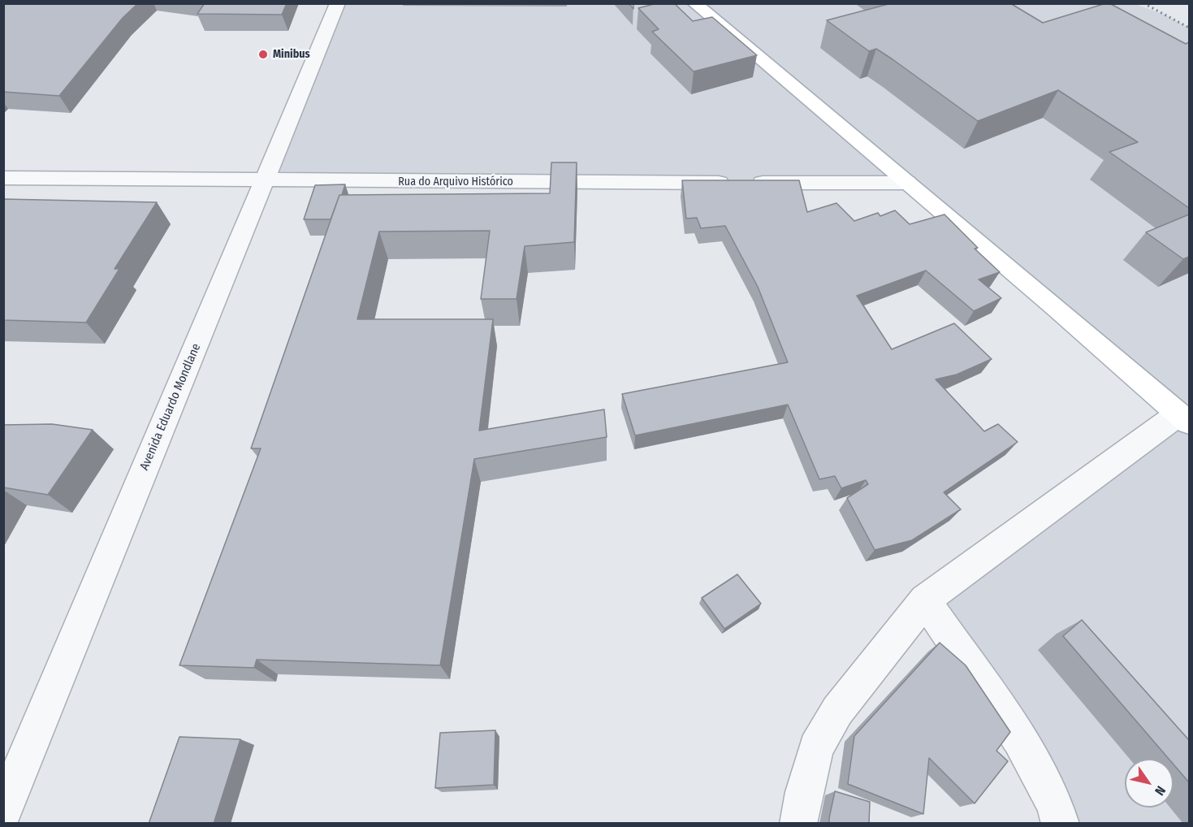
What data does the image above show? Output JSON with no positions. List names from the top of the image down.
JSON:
{
  "streets": {
    "street": ["Rua do Arquivo Histórico", "Avenida Eduardo Mondlane"]
  },
  "crossings": [
    ["Rua do Arquivo Histórico", "Avenida Eduardo Mondlane"]
  ],
  "places": ["Minibus"],
  "north": "bottom right"
}
